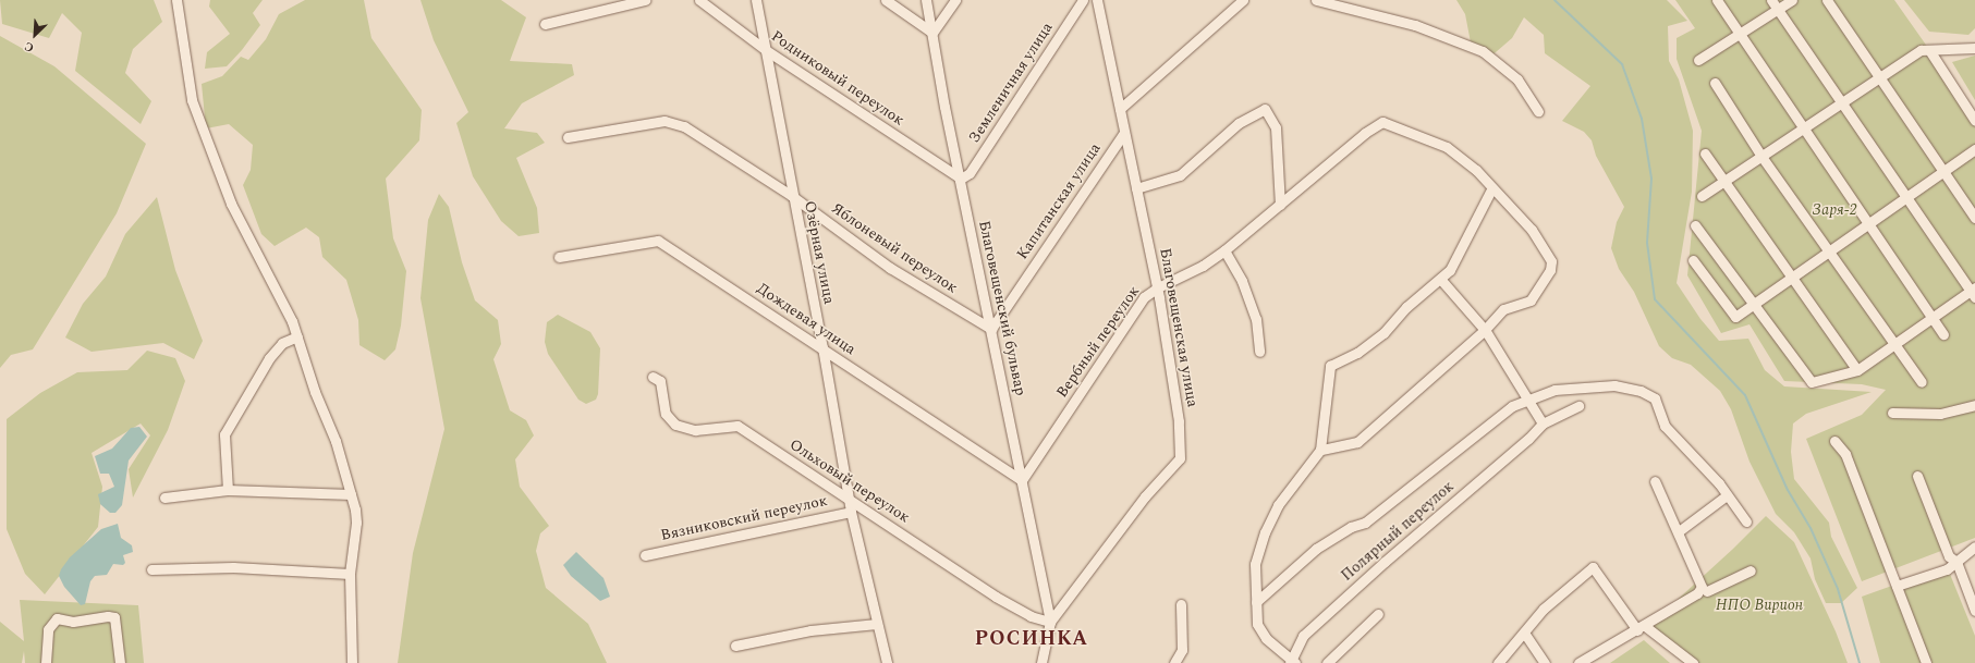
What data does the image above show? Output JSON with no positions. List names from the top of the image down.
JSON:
{
  "streets": {
    "street": [
      "Родниковый переулок",
      "Земленичная улица",
      "Капитанская улица",
      "Яблоневый переулок",
      "Озёрная улица",
      "Благовещенский бульвар",
      "Дождевая улица",
      "Благовещенская улица",
      "Вербный переулок",
      "Ольховый переулок",
      "Вязниковский переулок",
      "Полярный переулок"
    ]
  },
  "crossings": [
    ["Родниковый переулок", "Земленичная улица"],
    ["Родниковый переулок", "Озёрная улица"],
    ["Родниковый переулок", "Благовещенский бульвар"],
    ["Земленичная улица", "Благовещенский бульвар"],
    ["Капитанская улица", "Яблоневый переулок"],
    ["Капитанская улица", "Благовещенский бульвар"],
    ["Капитанская улица", "Благовещенская улица"],
    ["Яблоневый переулок", "Озёрная улица"],
    ["Яблоневый переулок", "Благовещенский бульвар"],
    ["Озёрная улица", "Дождевая улица"],
    ["Озёрная улица", "Ольховый переулок"],
    ["Озёрная улица", "Вязниковский переулок"],
    ["Благовещенский бульвар", "Дождевая улица"],
    ["Благовещенский бульвар", "Благовещенская улица"],
    ["Благовещенский бульвар", "Вербный переулок"],
    ["Благовещенский бульвар", "Ольховый переулок"],
    ["Дождевая улица", "Вербный переулок"],
    ["Благовещенская улица", "Вербный переулок"],
    ["Благовещенская улица", "Ольховый переулок"]
  ],
  "districts": ["РОСИНКА"],
  "parks": ["Заря-2", "НПО Вирион"],
  "north": "bottom left"
}
